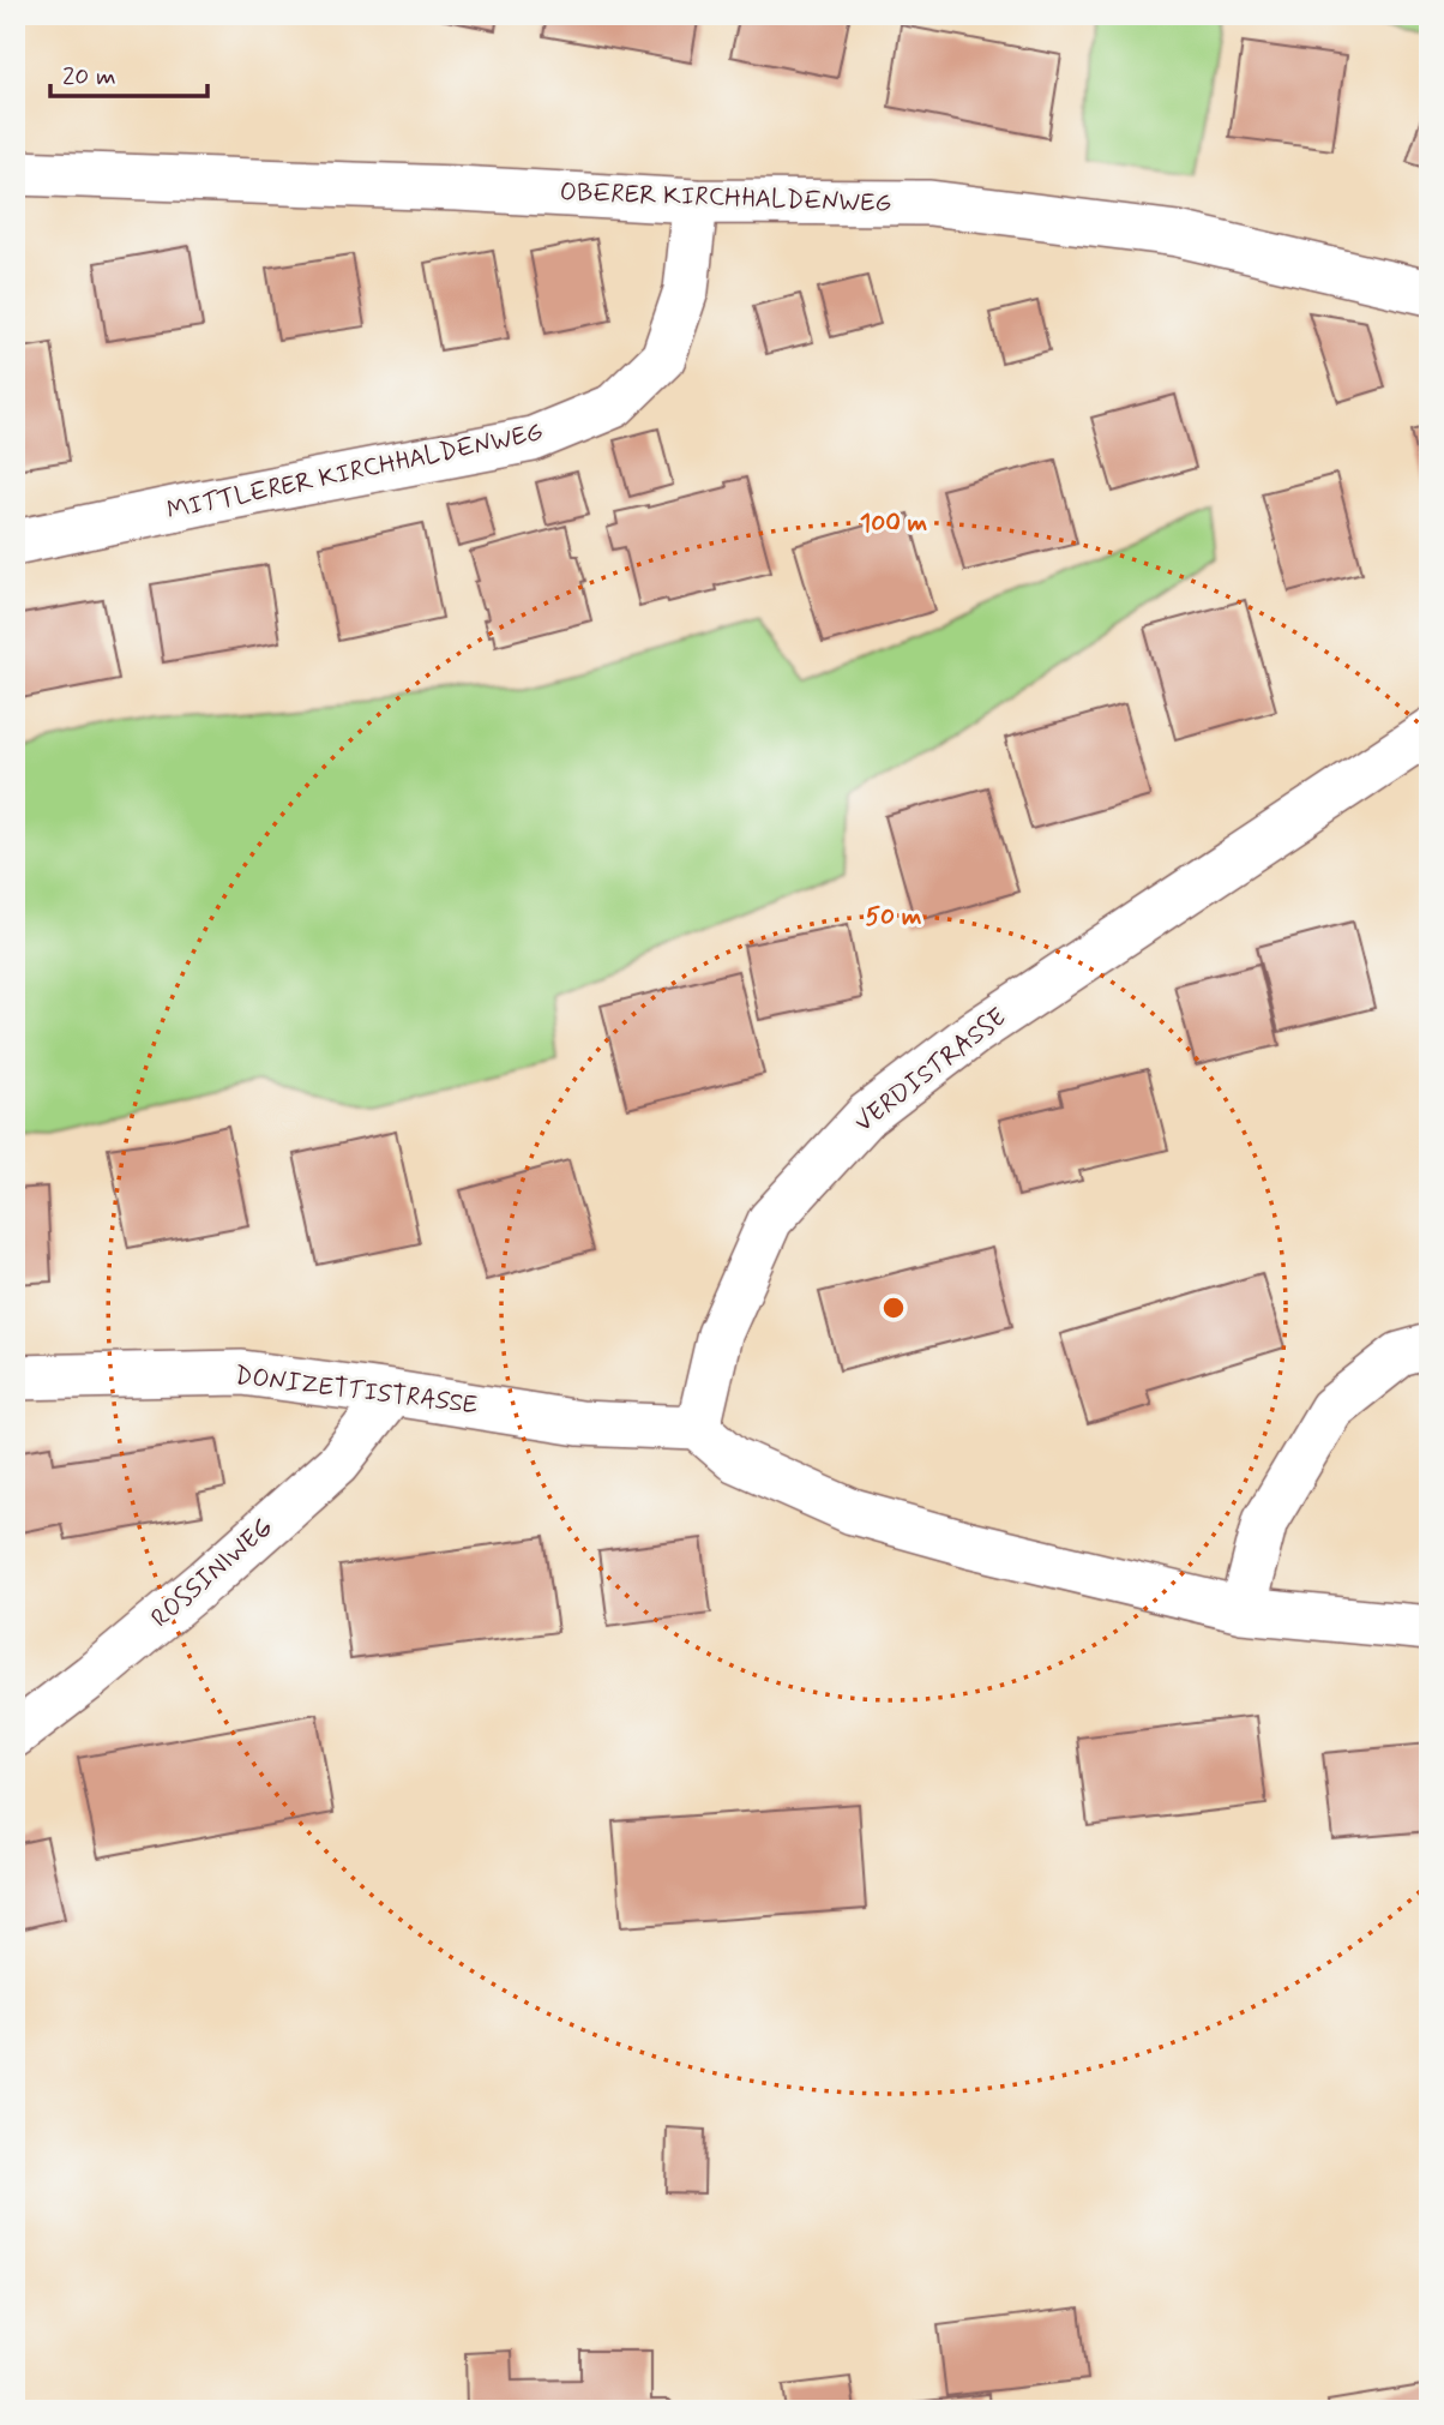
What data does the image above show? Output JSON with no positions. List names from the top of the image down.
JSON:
{
  "streets": {
    "street": [
      "OBERER KIRCHHALDENWEG",
      "MITTLERER KIRCHHALDENWEG",
      "VERDISTRASSE",
      "DONIZETTISTRASSE",
      "ROSSINIWEG"
    ]
  },
  "crossings": [
    ["OBERER KIRCHHALDENWEG", "MITTLERER KIRCHHALDENWEG"],
    ["VERDISTRASSE", "DONIZETTISTRASSE"],
    ["DONIZETTISTRASSE", "ROSSINIWEG"]
  ],
  "scale_bar": "20 m",
  "rings": ["100 m", "50 m"]
}
